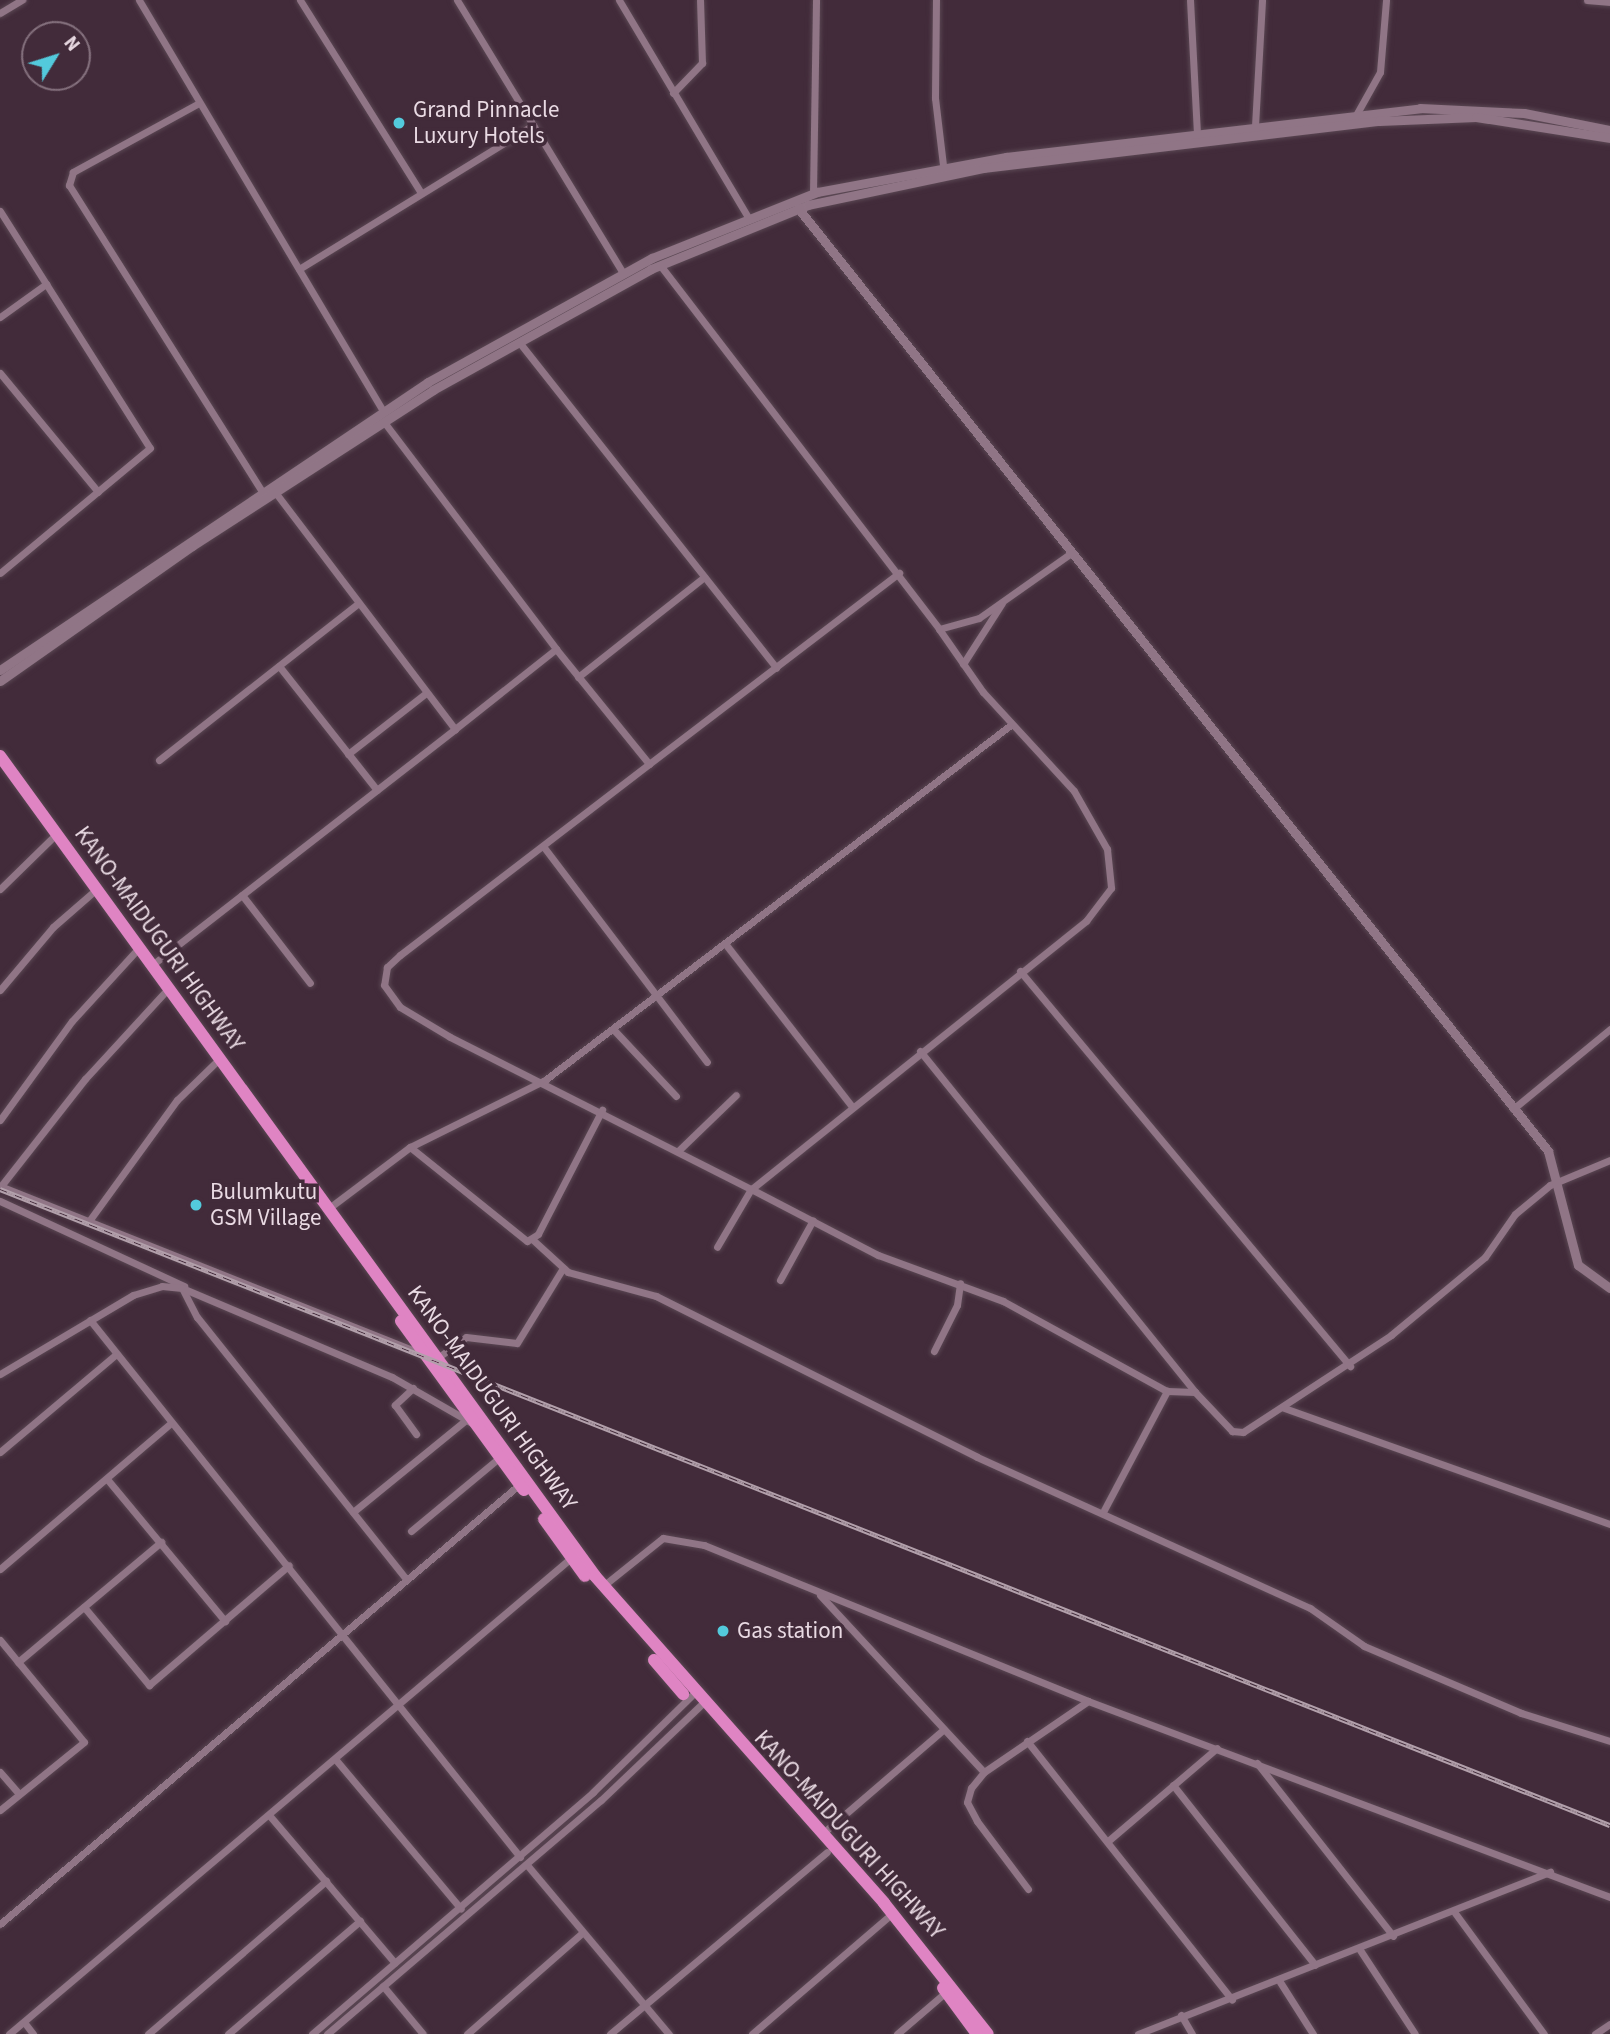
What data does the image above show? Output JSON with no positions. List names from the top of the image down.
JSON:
{
  "streets": {
    "highway": ["KANO-MAIDUGURI HIGHWAY"]
  },
  "places": ["Grand Pinnacle Luxury Hotels", "Bulumkutu GSM Village", "Gas station"],
  "north": "top right"
}
